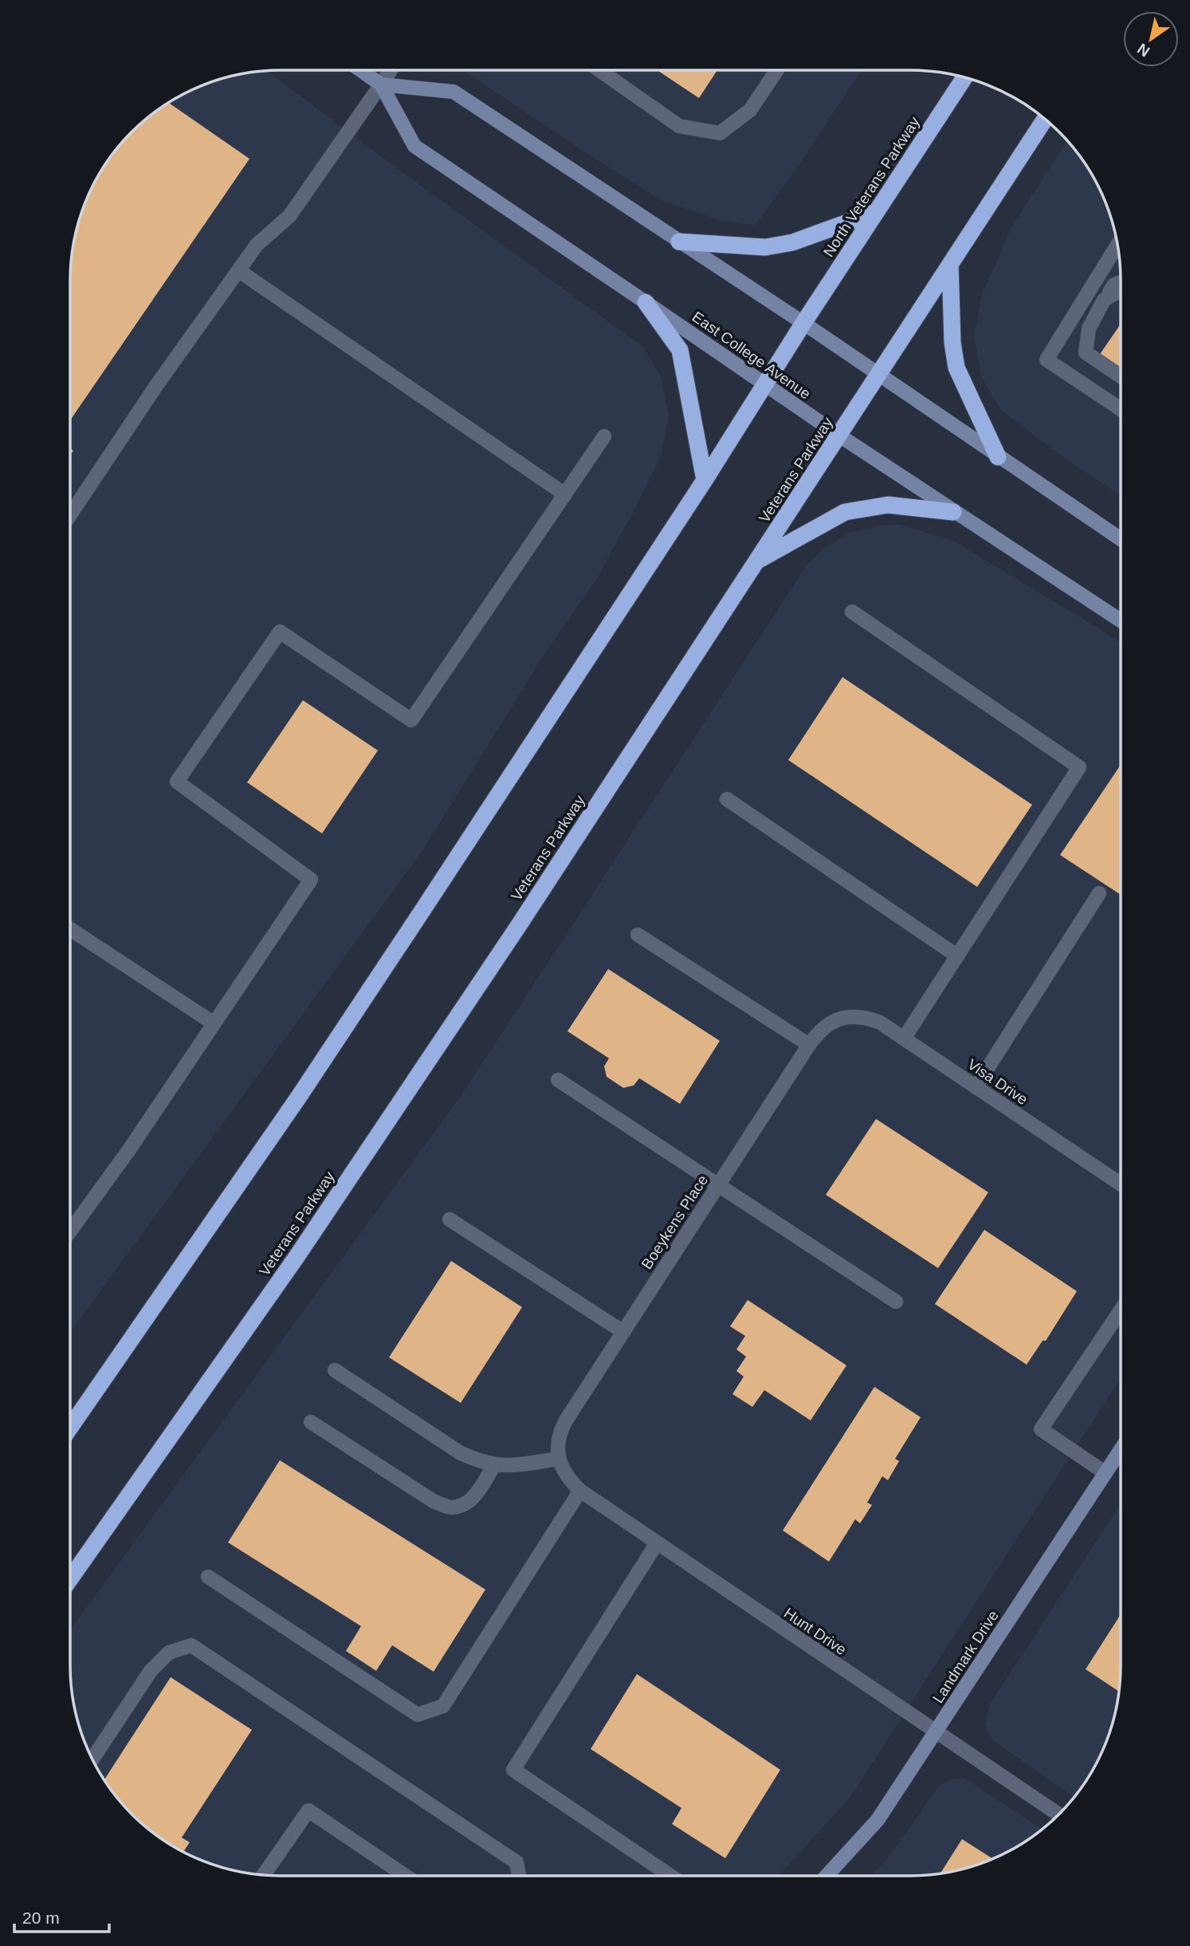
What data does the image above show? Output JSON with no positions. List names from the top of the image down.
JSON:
{
  "streets": {
    "highway": ["North Veterans Parkway", "Veterans Parkway"],
    "main road": ["East College Avenue", "Landmark Drive"],
    "street": ["Visa Drive", "Boeykens Place", "Hunt Drive"]
  },
  "crossings": [
    ["North Veterans Parkway", "East College Avenue"],
    ["East College Avenue", "Veterans Parkway"],
    ["Visa Drive", "Boeykens Place"],
    ["Boeykens Place", "Hunt Drive"],
    ["Hunt Drive", "Landmark Drive"]
  ],
  "scale_bar": "20 m",
  "north": "bottom left"
}
